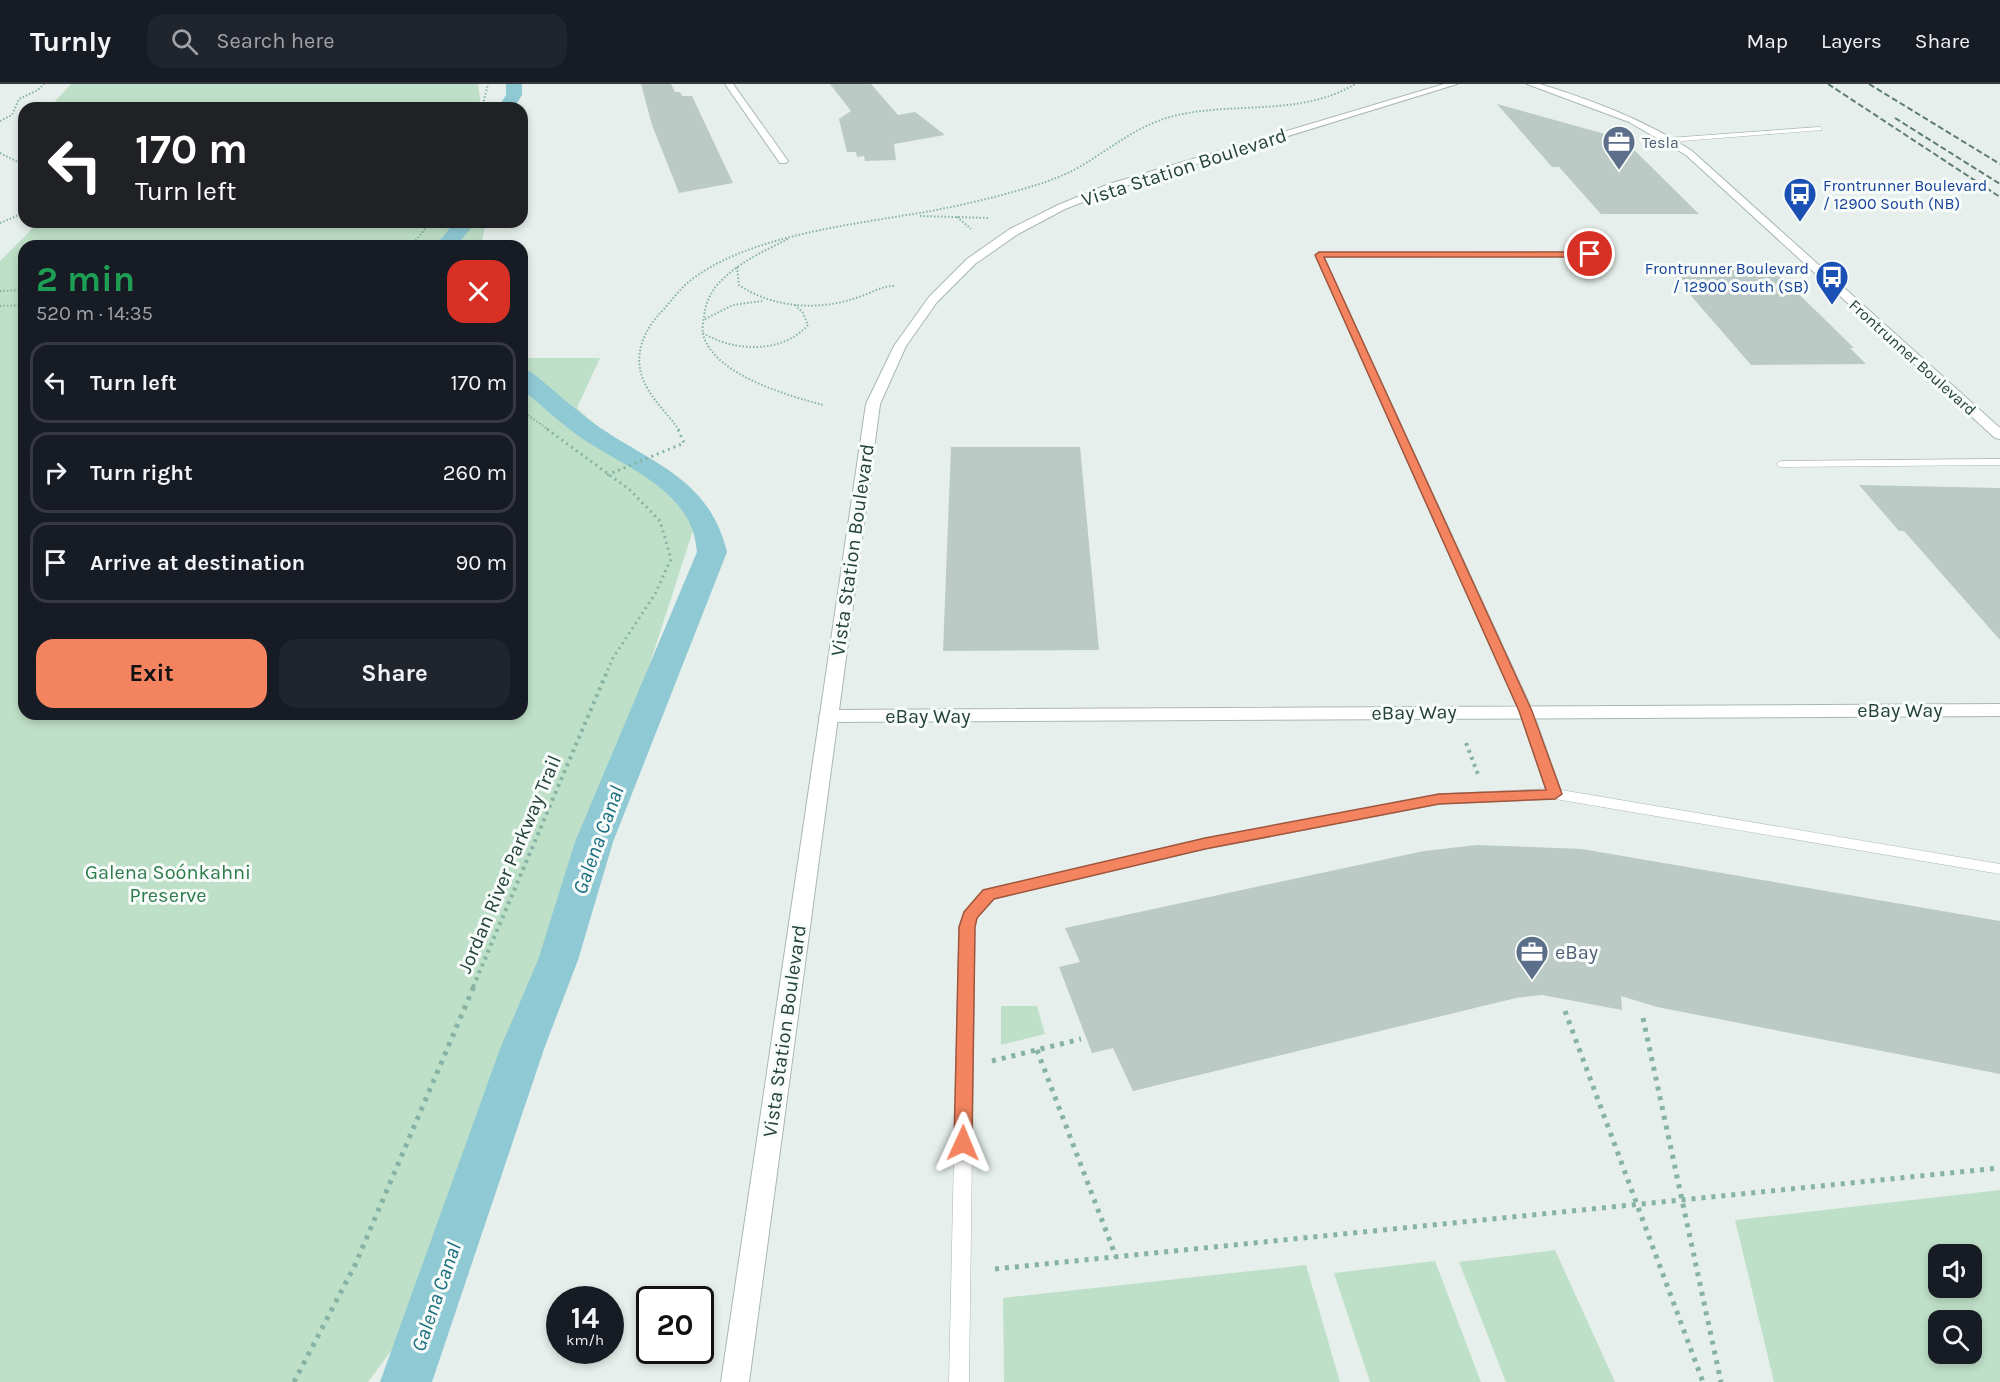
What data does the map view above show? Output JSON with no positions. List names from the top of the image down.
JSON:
{
  "streets": {
    "street": ["Vista Station Boulevard", "Frontrunner Boulevard", "eBay Way"],
    "path": ["Jordan River Parkway Trail"]
  },
  "crossings": [
    ["Vista Station Boulevard", "eBay Way"]
  ],
  "water": ["Galena Canal"],
  "parks": ["Galena Soónkahni Preserve"],
  "places": {
    "office": ["Tesla", "eBay"],
    "bus stop": ["Frontrunner Boulevard / 12900 South (NB)", "Frontrunner Boulevard / 12900 South (SB)"]
  },
  "page": {
    "header": "Turnly",
    "search": "Search here",
    "nav": ["Map", "Layers", "Share"],
    "turn": ["170 m", "Turn left"],
    "heading": ["2 min", "520 m · 14:35"],
    "list": [
      {
        "name": "Turn left",
        "value": "170 m"
      },
      {
        "name": "Turn right",
        "value": "260 m"
      },
      {
        "name": "Arrive at destination",
        "value": "90 m"
      }
    ],
    "buttons": ["Exit", "Share"],
    "speed": "14 km/h",
    "limit": "20"
  }
}
